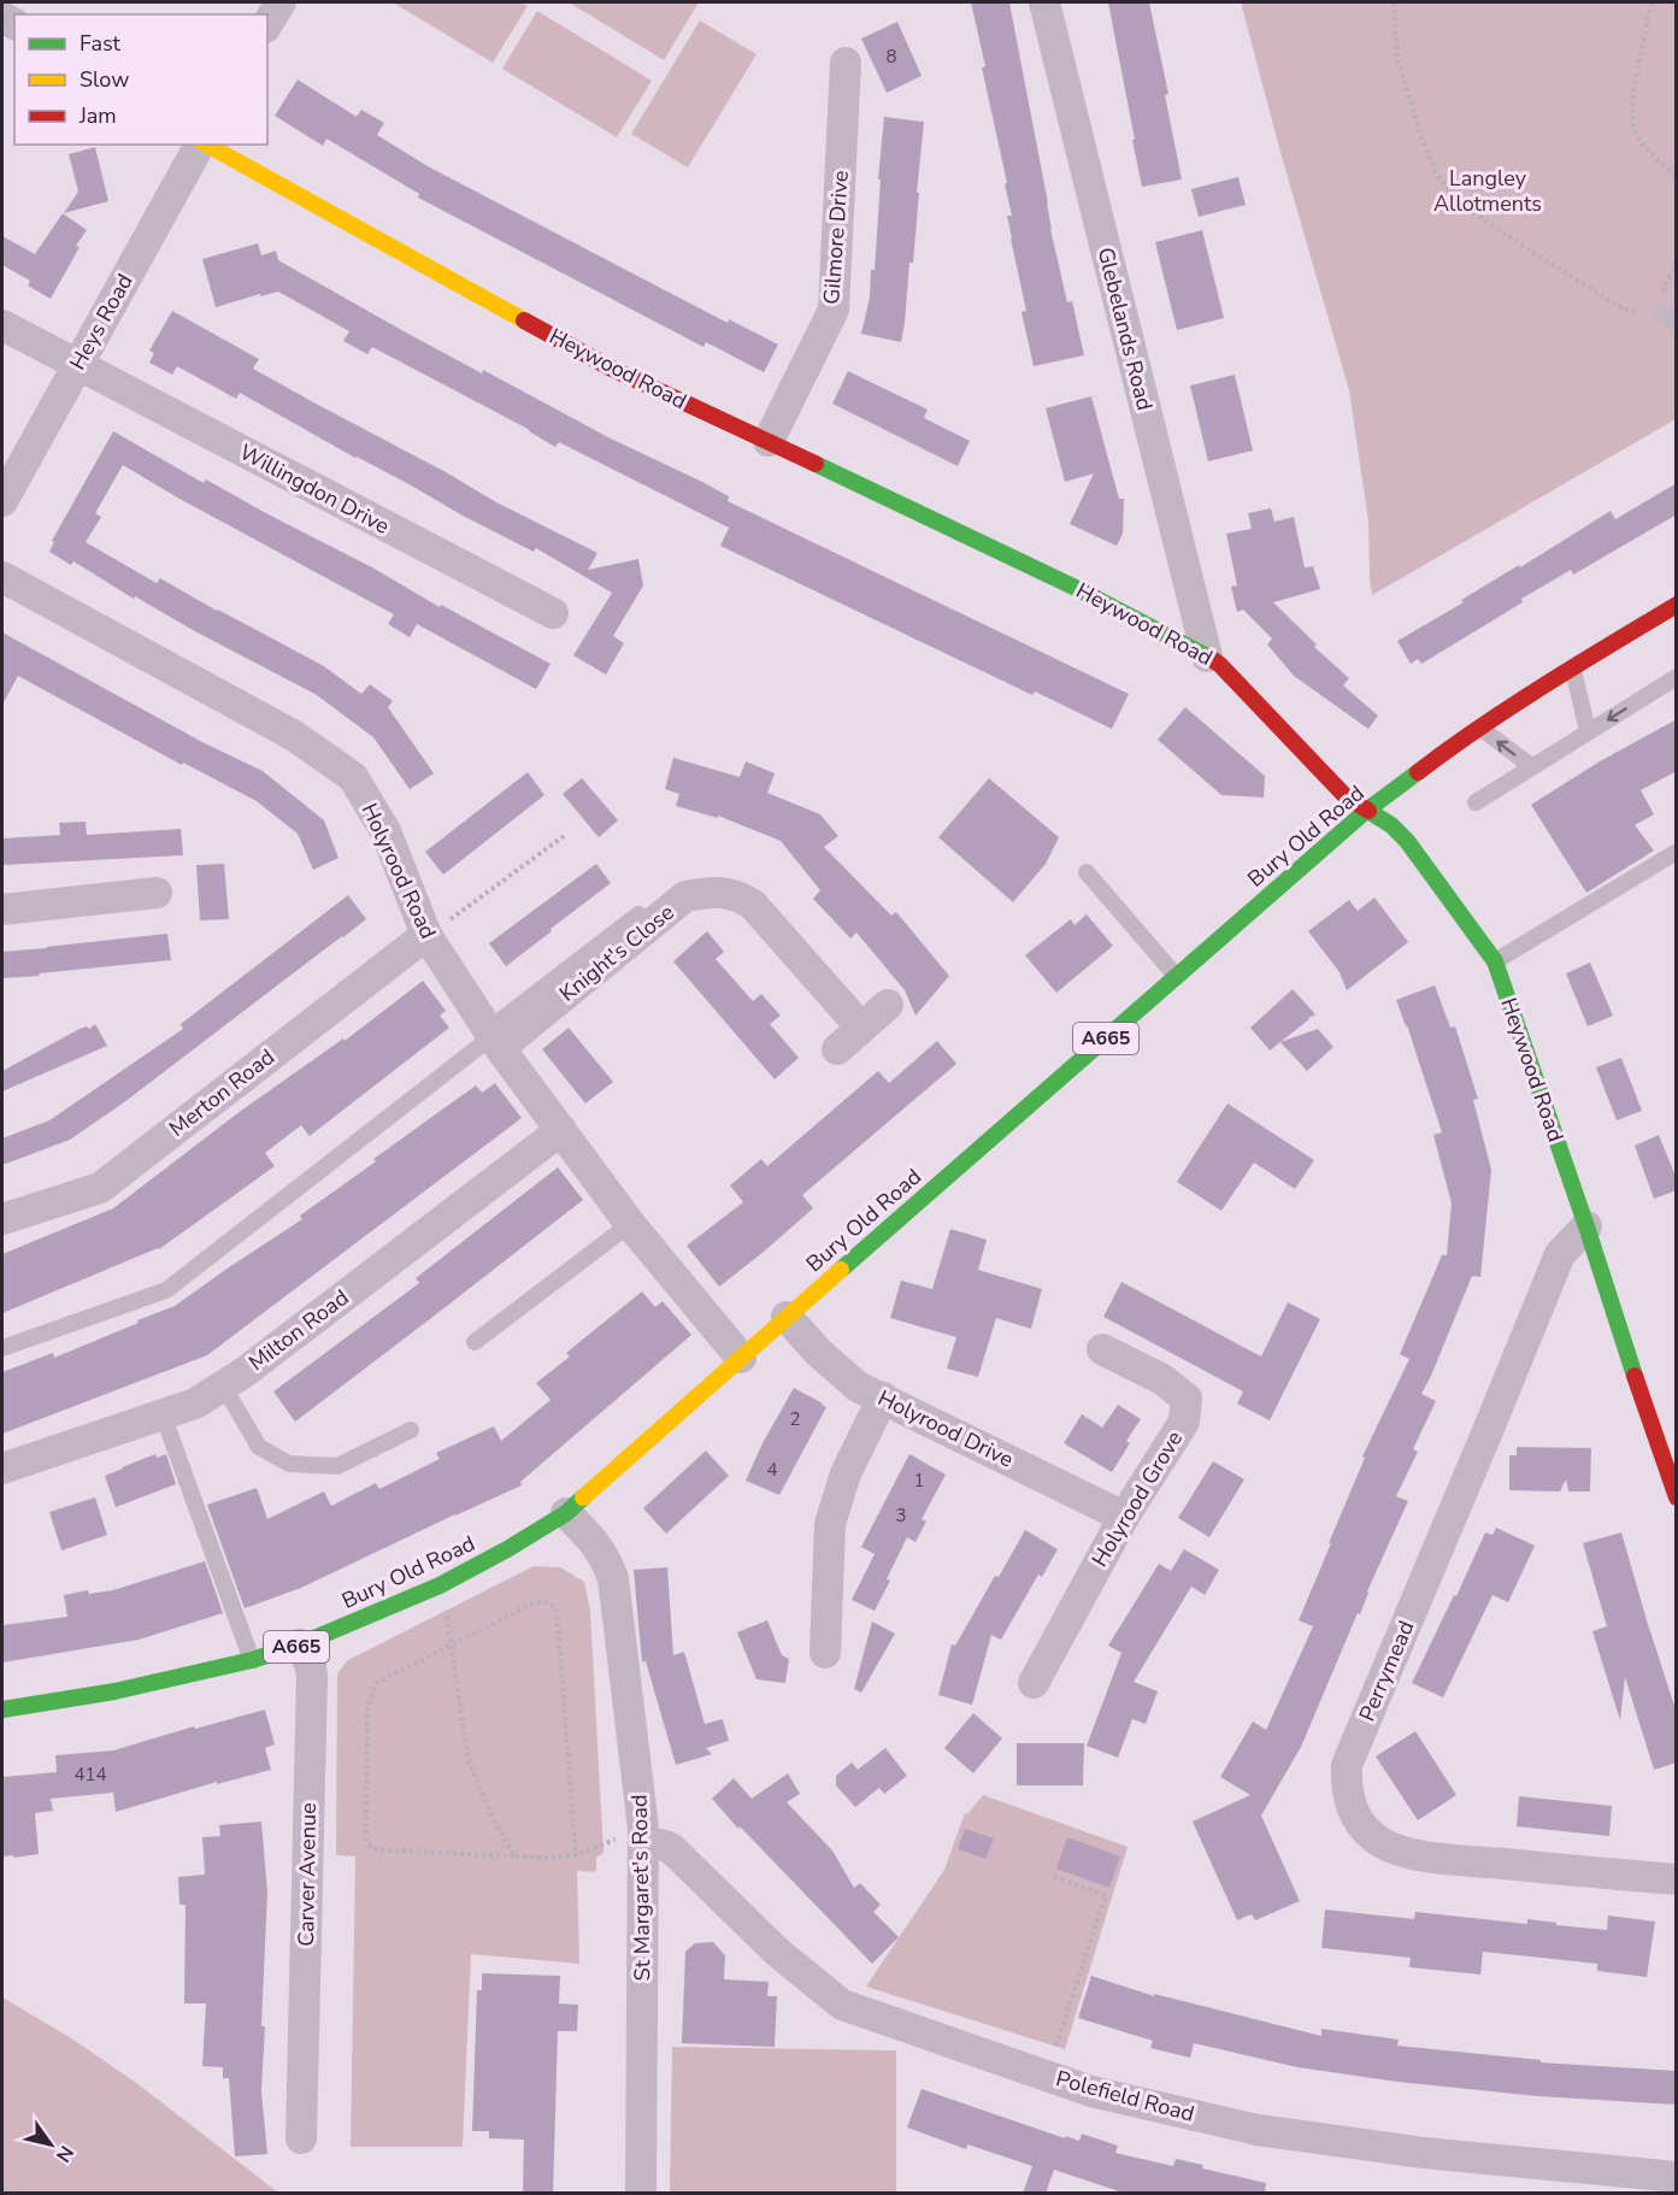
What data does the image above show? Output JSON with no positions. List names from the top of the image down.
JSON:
{
  "streets": {
    "street": [
      "Gilmore Drive",
      "Heys Road",
      "Glebelands Road",
      "Heywood Road",
      "Willingdon Drive",
      "Bury Old Road",
      "Holyrood Road",
      "Knight's Close",
      "A665",
      "Merton Road",
      "Milton Road",
      "Holyrood Drive",
      "Holyrood Grove",
      "Perrymead",
      "Carver Avenue",
      "St Margaret's Road",
      "Polefield Road"
    ]
  },
  "crossings": [
    ["Gilmore Drive", "Heywood Road"],
    ["Heys Road", "Willingdon Drive"],
    ["Glebelands Road", "Heywood Road"],
    ["Heywood Road", "Bury Old Road"],
    ["Heywood Road", "Perrymead"],
    ["Bury Old Road", "Holyrood Road"],
    ["Bury Old Road", "Holyrood Drive"],
    ["Bury Old Road", "Carver Avenue"],
    ["Bury Old Road", "St Margaret's Road"],
    ["Holyrood Road", "Knight's Close"],
    ["Holyrood Road", "Merton Road"],
    ["Holyrood Road", "Milton Road"],
    ["Holyrood Drive", "Holyrood Grove"],
    ["St Margaret's Road", "Polefield Road"]
  ],
  "parks": ["Langley Allotments"],
  "house_numbers": [
    "8",
    "2",
    "4",
    "1",
    "3",
    "414"
  ],
  "legend": ["Fast", "Slow", "Jam"],
  "north": "bottom right"
}
